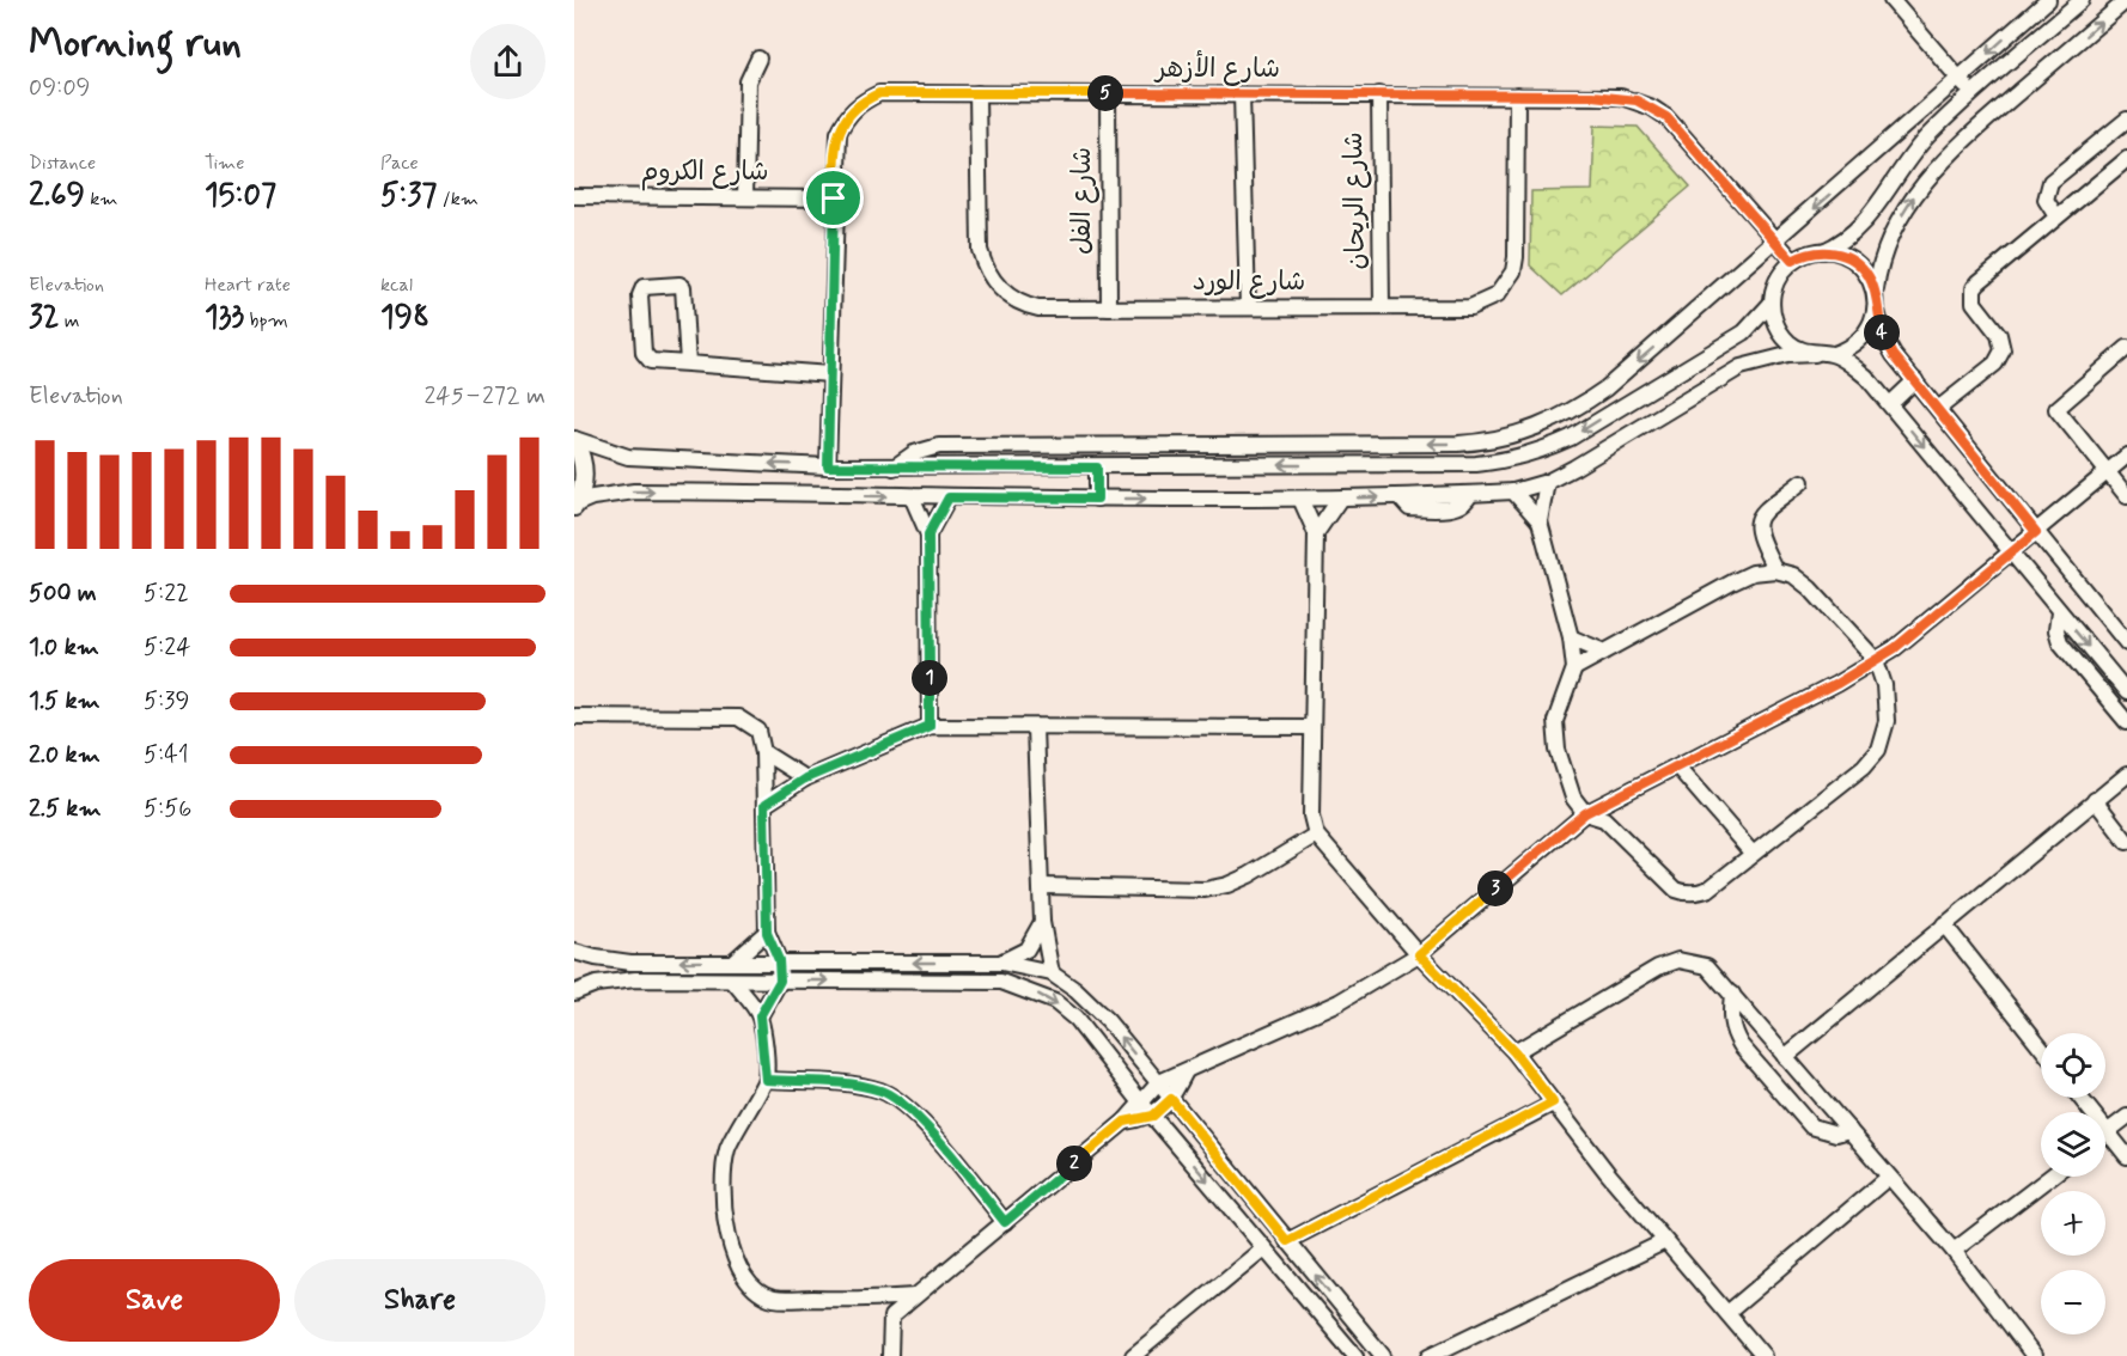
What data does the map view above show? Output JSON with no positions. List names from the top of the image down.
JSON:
{
  "streets": {
    "street": [
      "شارع الأزهر",
      "شارع الكروم",
      "شارع الفل",
      "شارع الريحان",
      "شارع الورد"
    ]
  },
  "crossings": [
    ["شارع الأزهر", "شارع الكروم"],
    ["شارع الأزهر", "شارع الفل"],
    ["شارع الأزهر", "شارع الريحان"],
    ["شارع الأزهر", "شارع الورد"],
    ["شارع الفل", "شارع الورد"],
    ["شارع الريحان", "شارع الورد"]
  ],
  "page": {
    "heading": ["Morning run", "09:09"],
    "pins": [
      "5",
      "4",
      "1",
      "3",
      "2"
    ],
    "stats": [
      ["Distance", "2.69 km"],
      ["Time", "15:07"],
      ["Pace", "5:37 /km"],
      ["Elevation", "32 m"],
      ["Heart rate", "133 bpm"],
      ["kcal", "198"]
    ],
    "chart": ["Elevation", "245–272 m"],
    "list": [
      {
        "name": "500 m",
        "note": "5:22"
      },
      {
        "name": "1.0 km",
        "note": "5:24"
      },
      {
        "name": "1.5 km",
        "note": "5:39"
      },
      {
        "name": "2.0 km",
        "note": "5:41"
      },
      {
        "name": "2.5 km",
        "note": "5:56"
      }
    ],
    "map_buttons": ["+", "−"],
    "buttons": ["Save", "Share"]
  }
}
